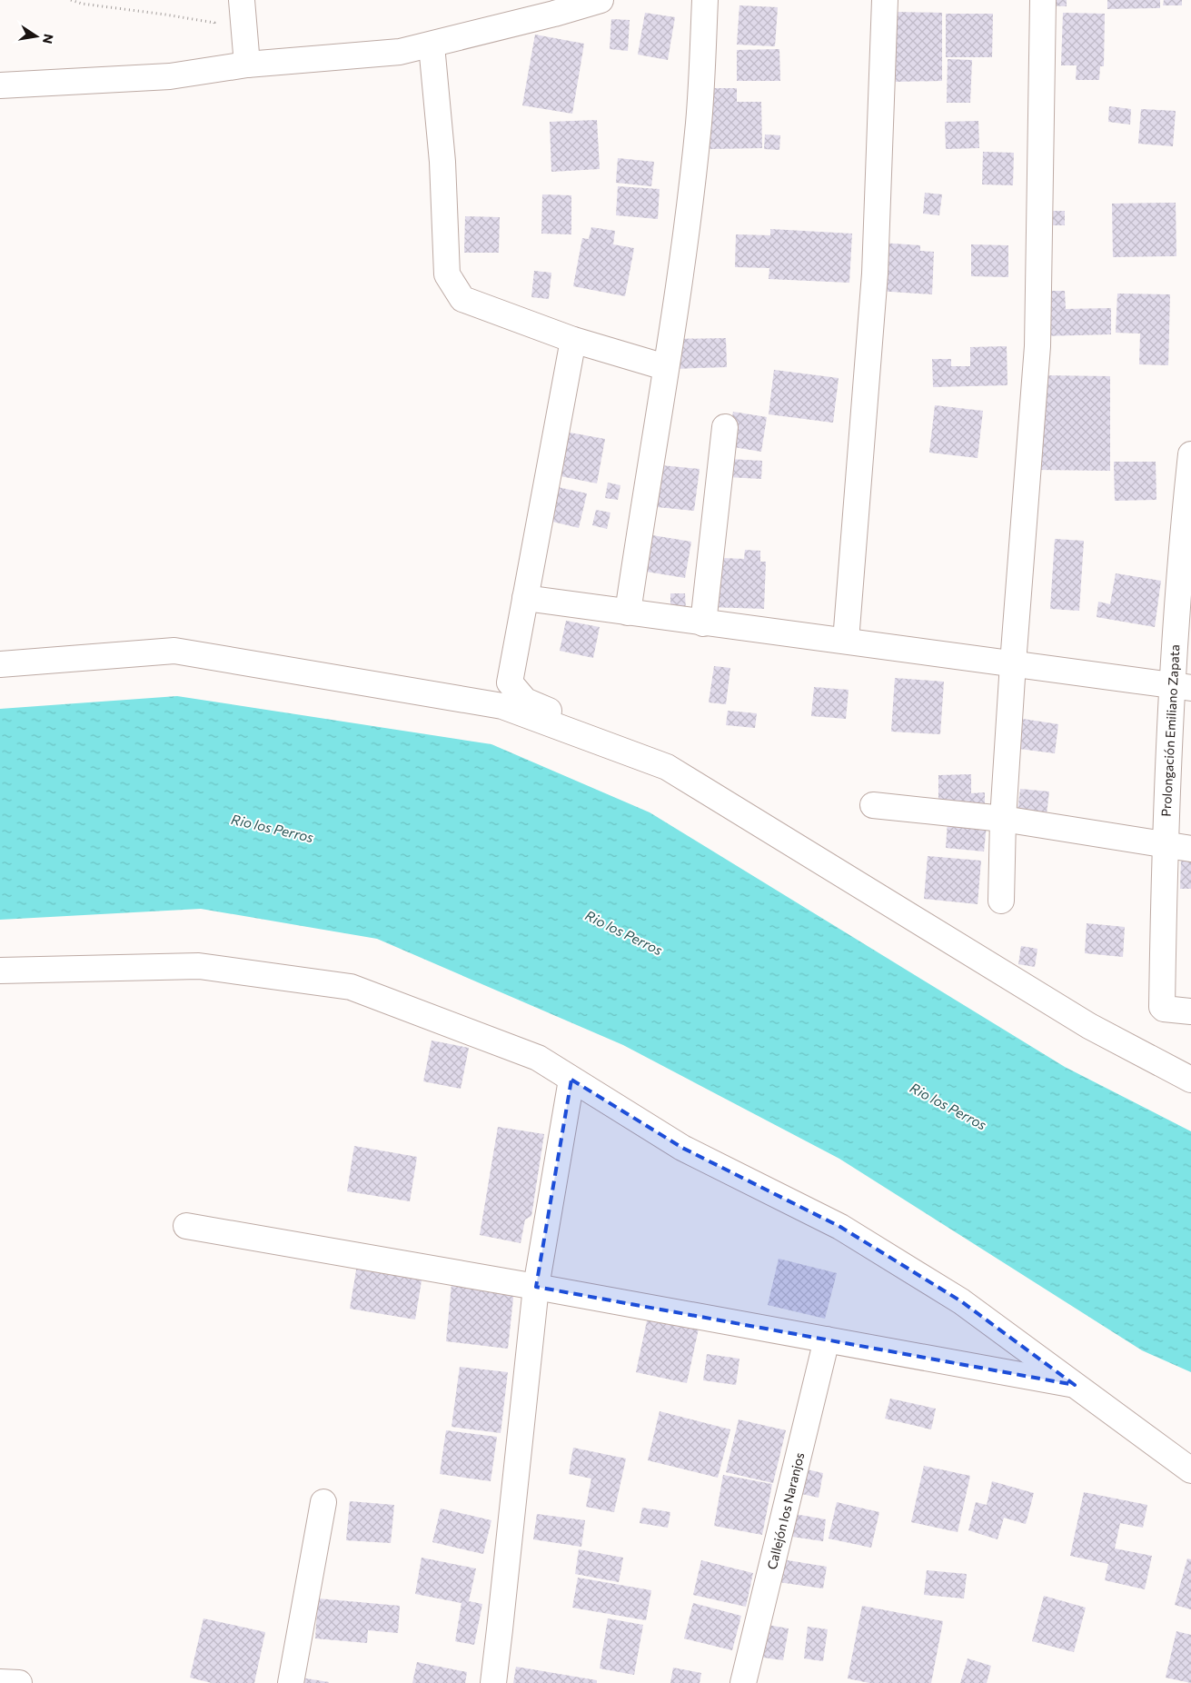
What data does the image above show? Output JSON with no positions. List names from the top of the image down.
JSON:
{
  "streets": {
    "street": ["Prolongación Emiliano Zapata", "Callejón los Naranjos"]
  },
  "water": ["Rio los Perros"],
  "north": "right"
}
